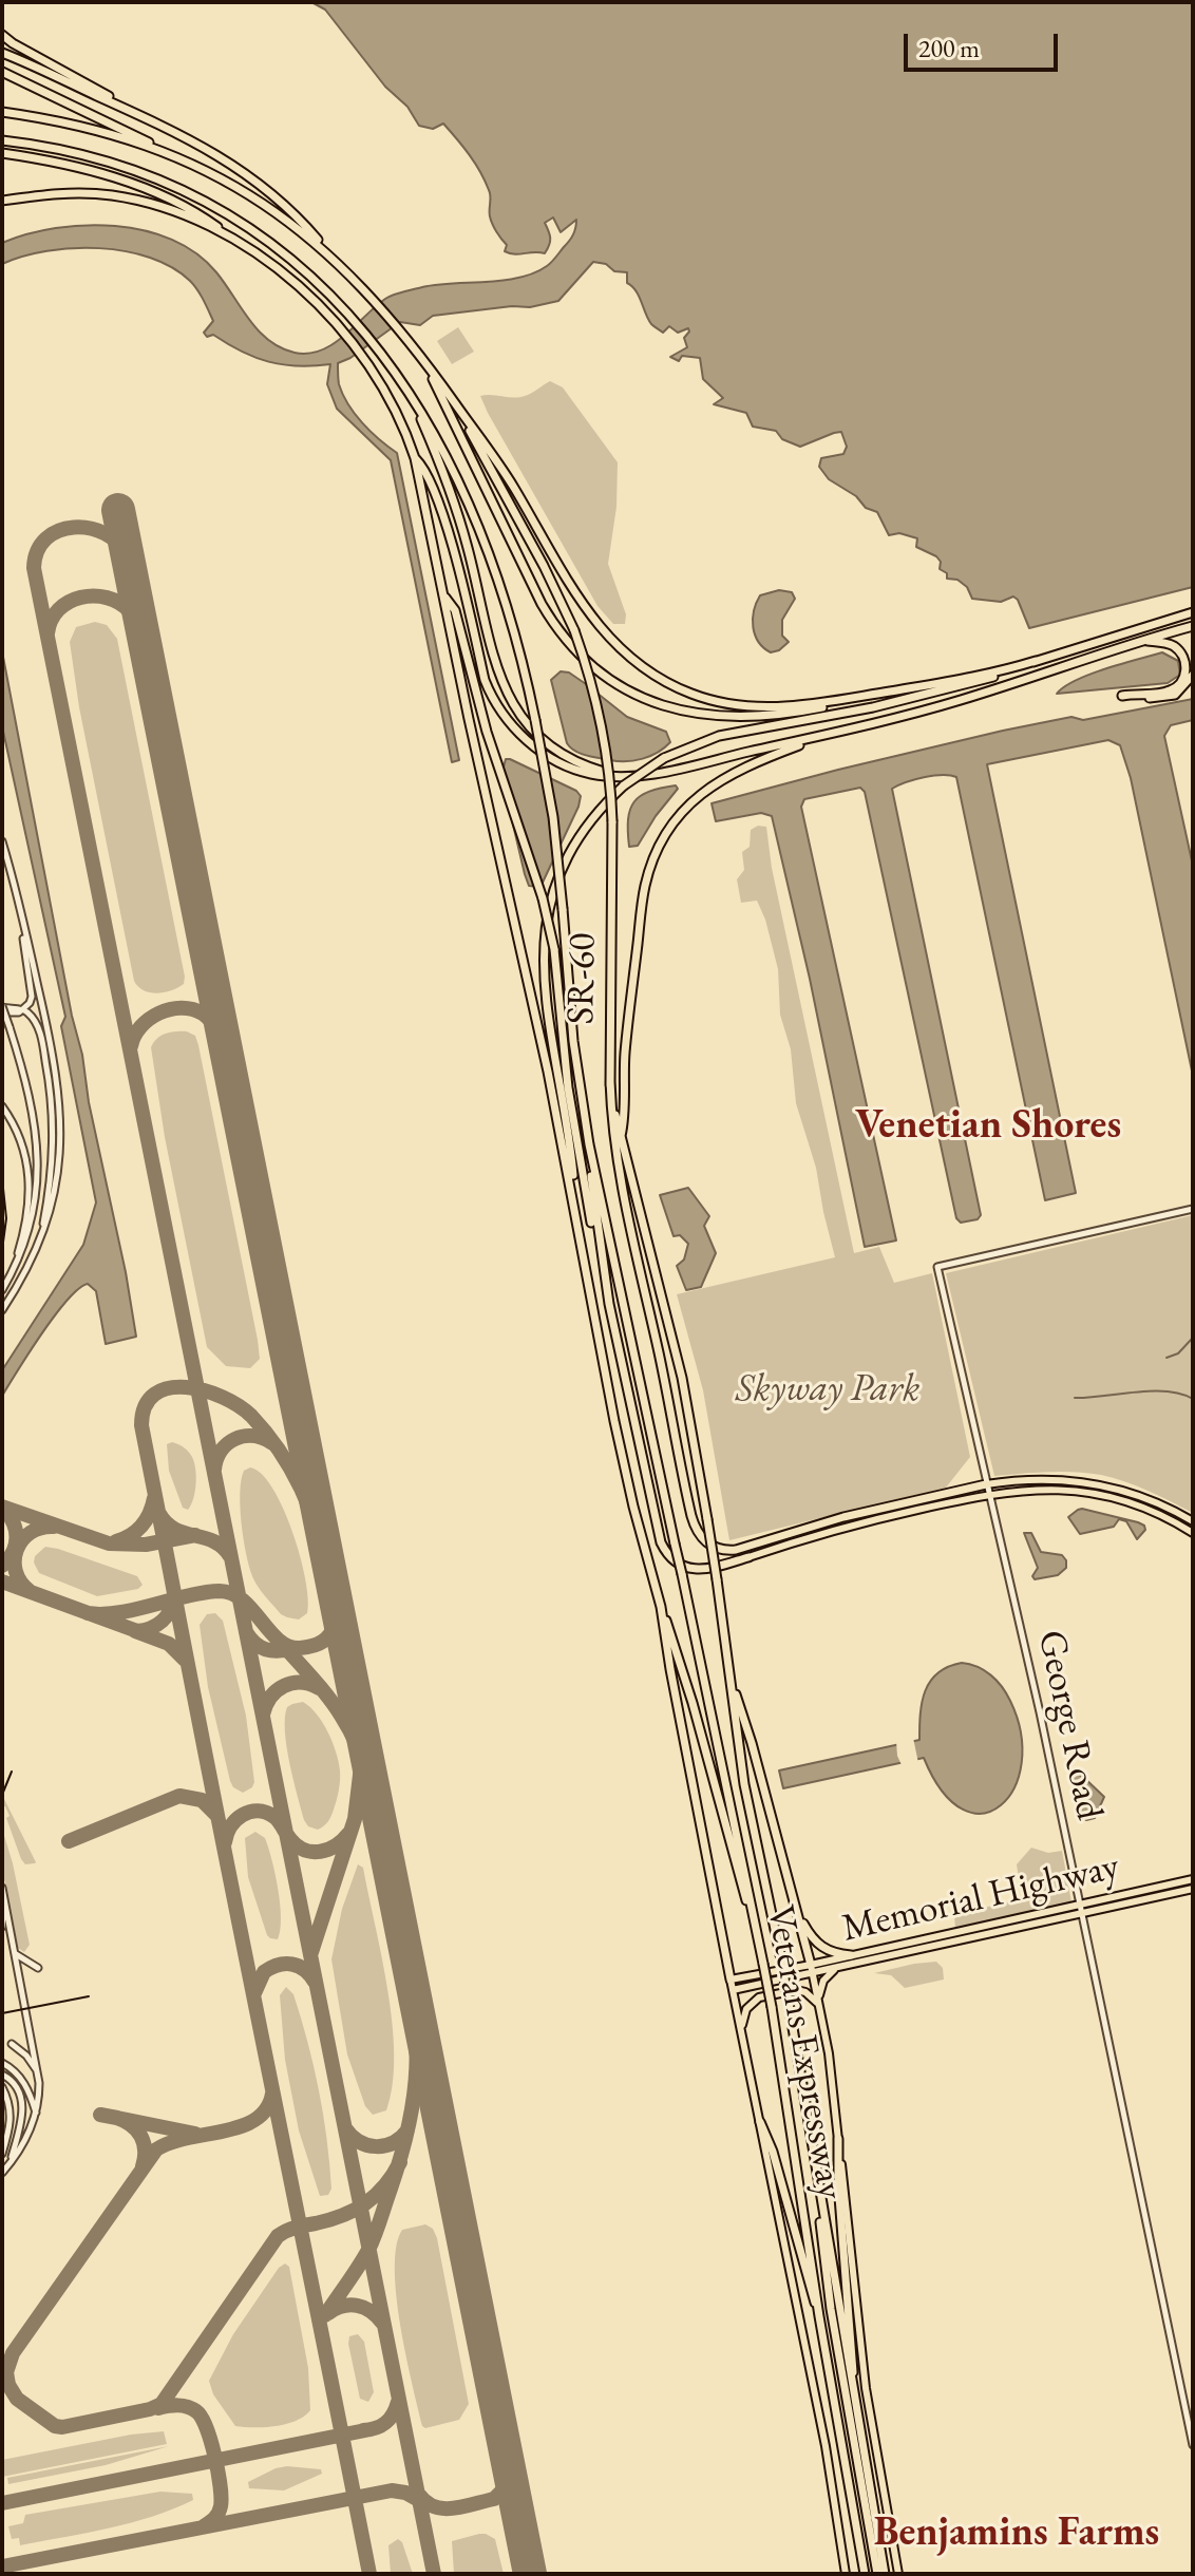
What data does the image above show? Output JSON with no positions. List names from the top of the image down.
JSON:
{
  "streets": {
    "highway": ["SR-60", "Veterans Expressway"],
    "main road": ["Memorial Highway"],
    "street": ["George Road"]
  },
  "crossings": [
    ["SR-60", "Veterans Expressway"],
    ["George Road", "Memorial Highway"]
  ],
  "districts": ["Venetian Shores", "Benjamins Farms"],
  "parks": ["Skyway Park"],
  "scale_bar": "200 m"
}
